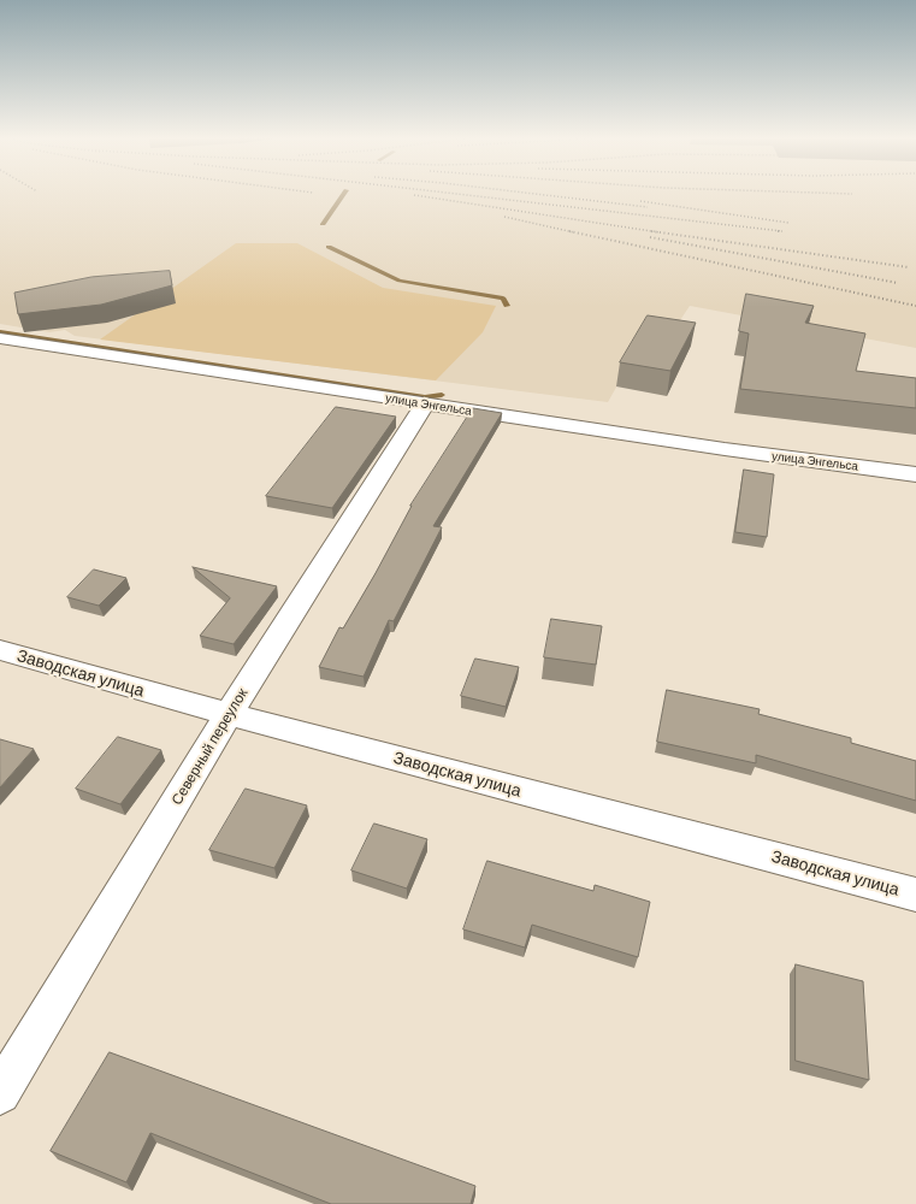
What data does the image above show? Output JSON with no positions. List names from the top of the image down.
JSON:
{
  "streets": {
    "street": ["улица Энгельса", "Заводская улица", "Северный переулок"]
  },
  "crossings": [
    ["улица Энгельса", "Северный переулок"],
    ["Заводская улица", "Северный переулок"]
  ]
}
